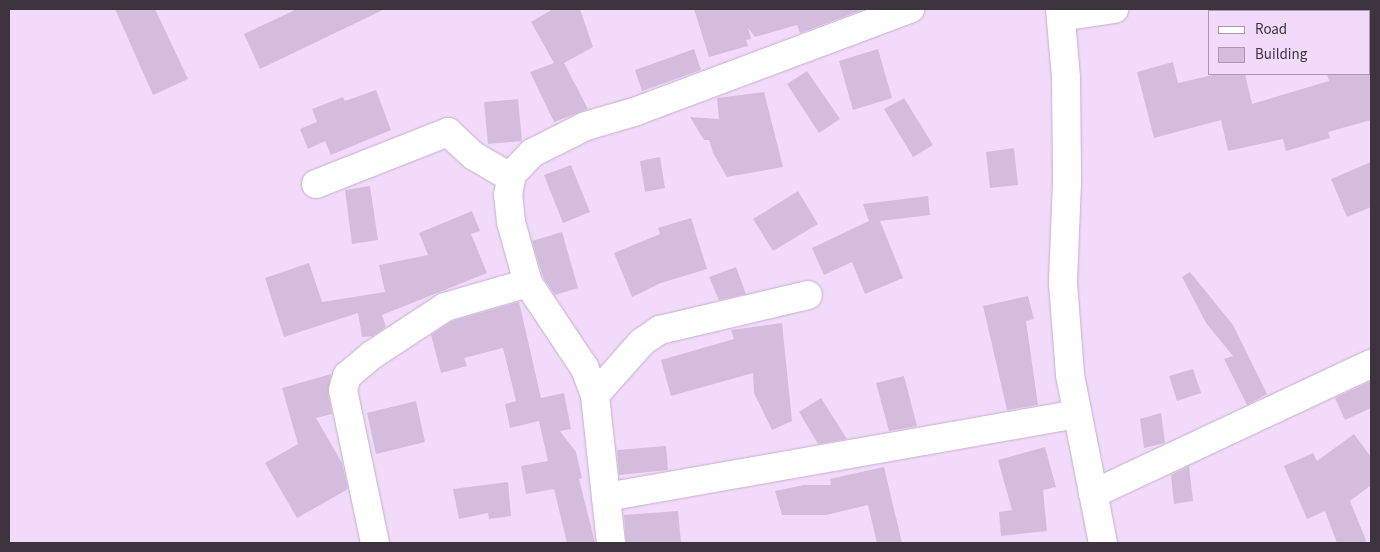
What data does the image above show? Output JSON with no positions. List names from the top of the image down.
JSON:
{
  "legend": ["Road", "Building"]
}
